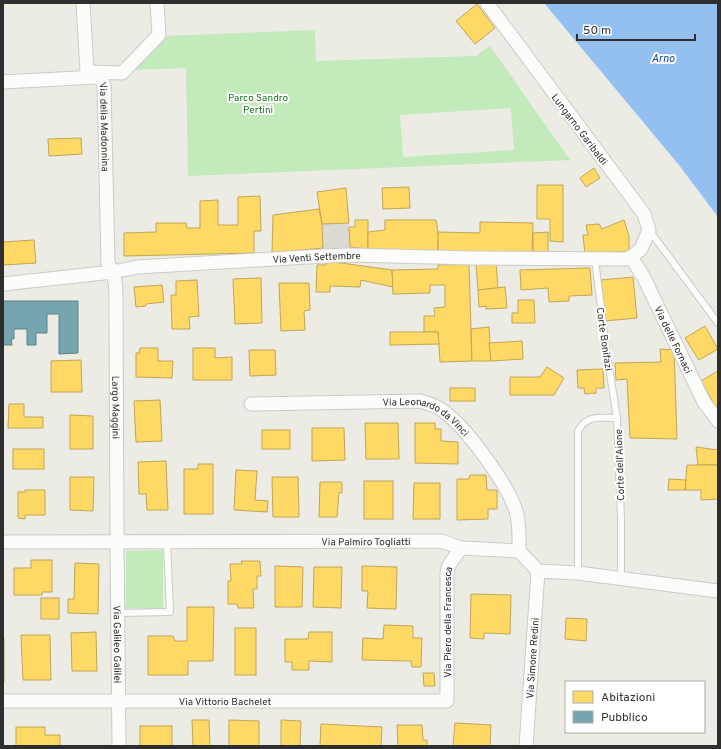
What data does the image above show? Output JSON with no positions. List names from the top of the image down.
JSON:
{
  "streets": {
    "street": [
      "Via della Madonnina",
      "Lungarno Garibaldi",
      "Via Venti Settembre",
      "Via delle Fornaci",
      "Largo Maggini",
      "Via Leonardo da Vinci",
      "Via Palmiro Togliatti",
      "Via Piero della Francesca",
      "Via Galileo Galilei",
      "Via Simone Redini",
      "Via Vittorio Bachelet"
    ],
    "lane": ["Corte Bonifazi", "Corte dell'Aione"]
  },
  "crossings": [
    ["Via della Madonnina", "Via Venti Settembre"],
    ["Via della Madonnina", "Largo Maggini"],
    ["Via Venti Settembre", "Corte Bonifazi"],
    ["Via Venti Settembre", "Via delle Fornaci"],
    ["Via Venti Settembre", "Largo Maggini"],
    ["Corte Bonifazi", "Corte dell'Aione"],
    ["Largo Maggini", "Via Palmiro Togliatti"],
    ["Largo Maggini", "Via Galileo Galilei"],
    ["Via Leonardo da Vinci", "Via Palmiro Togliatti"],
    ["Via Palmiro Togliatti", "Via Piero della Francesca"],
    ["Via Palmiro Togliatti", "Via Galileo Galilei"],
    ["Via Piero della Francesca", "Via Vittorio Bachelet"],
    ["Via Galileo Galilei", "Via Vittorio Bachelet"]
  ],
  "water": ["Arno"],
  "parks": ["Parco Sandro Pertini"],
  "legend": ["Abitazioni", "Pubblico"],
  "scale_bar": "50 m"
}
